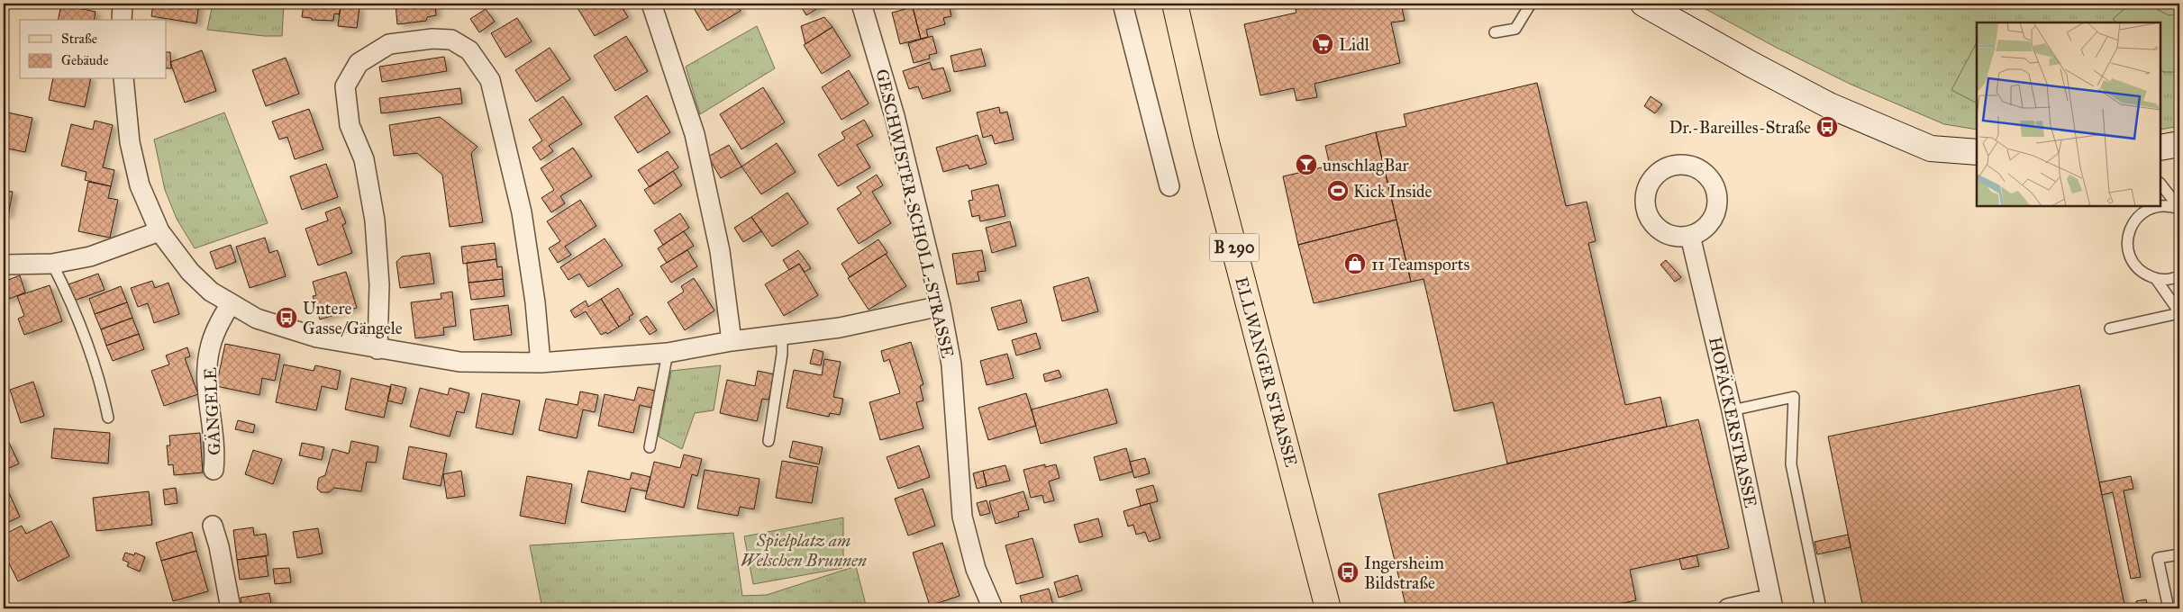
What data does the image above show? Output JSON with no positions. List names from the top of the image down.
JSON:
{
  "streets": {
    "main road": ["B 290", "ELLWANGER STRASSE"],
    "street": ["GESCHWISTER-SCHOLL-STRASSE", "GÄNGELE", "HOFÄCKERSTRASSE"]
  },
  "parks": ["Spielplatz am Welschen Brunnen"],
  "places": {
    "supermarket": ["Lidl"],
    "bus stop": ["Dr.-Bareilles-Straße", "Untere Gasse/Gängele", "Ingersheim Bildstraße"],
    "bar": ["unschlagBar"],
    "sports": ["Kick Inside"],
    "shop": ["11 Teamsports"]
  },
  "legend": ["Straße", "Gebäude"]
}
